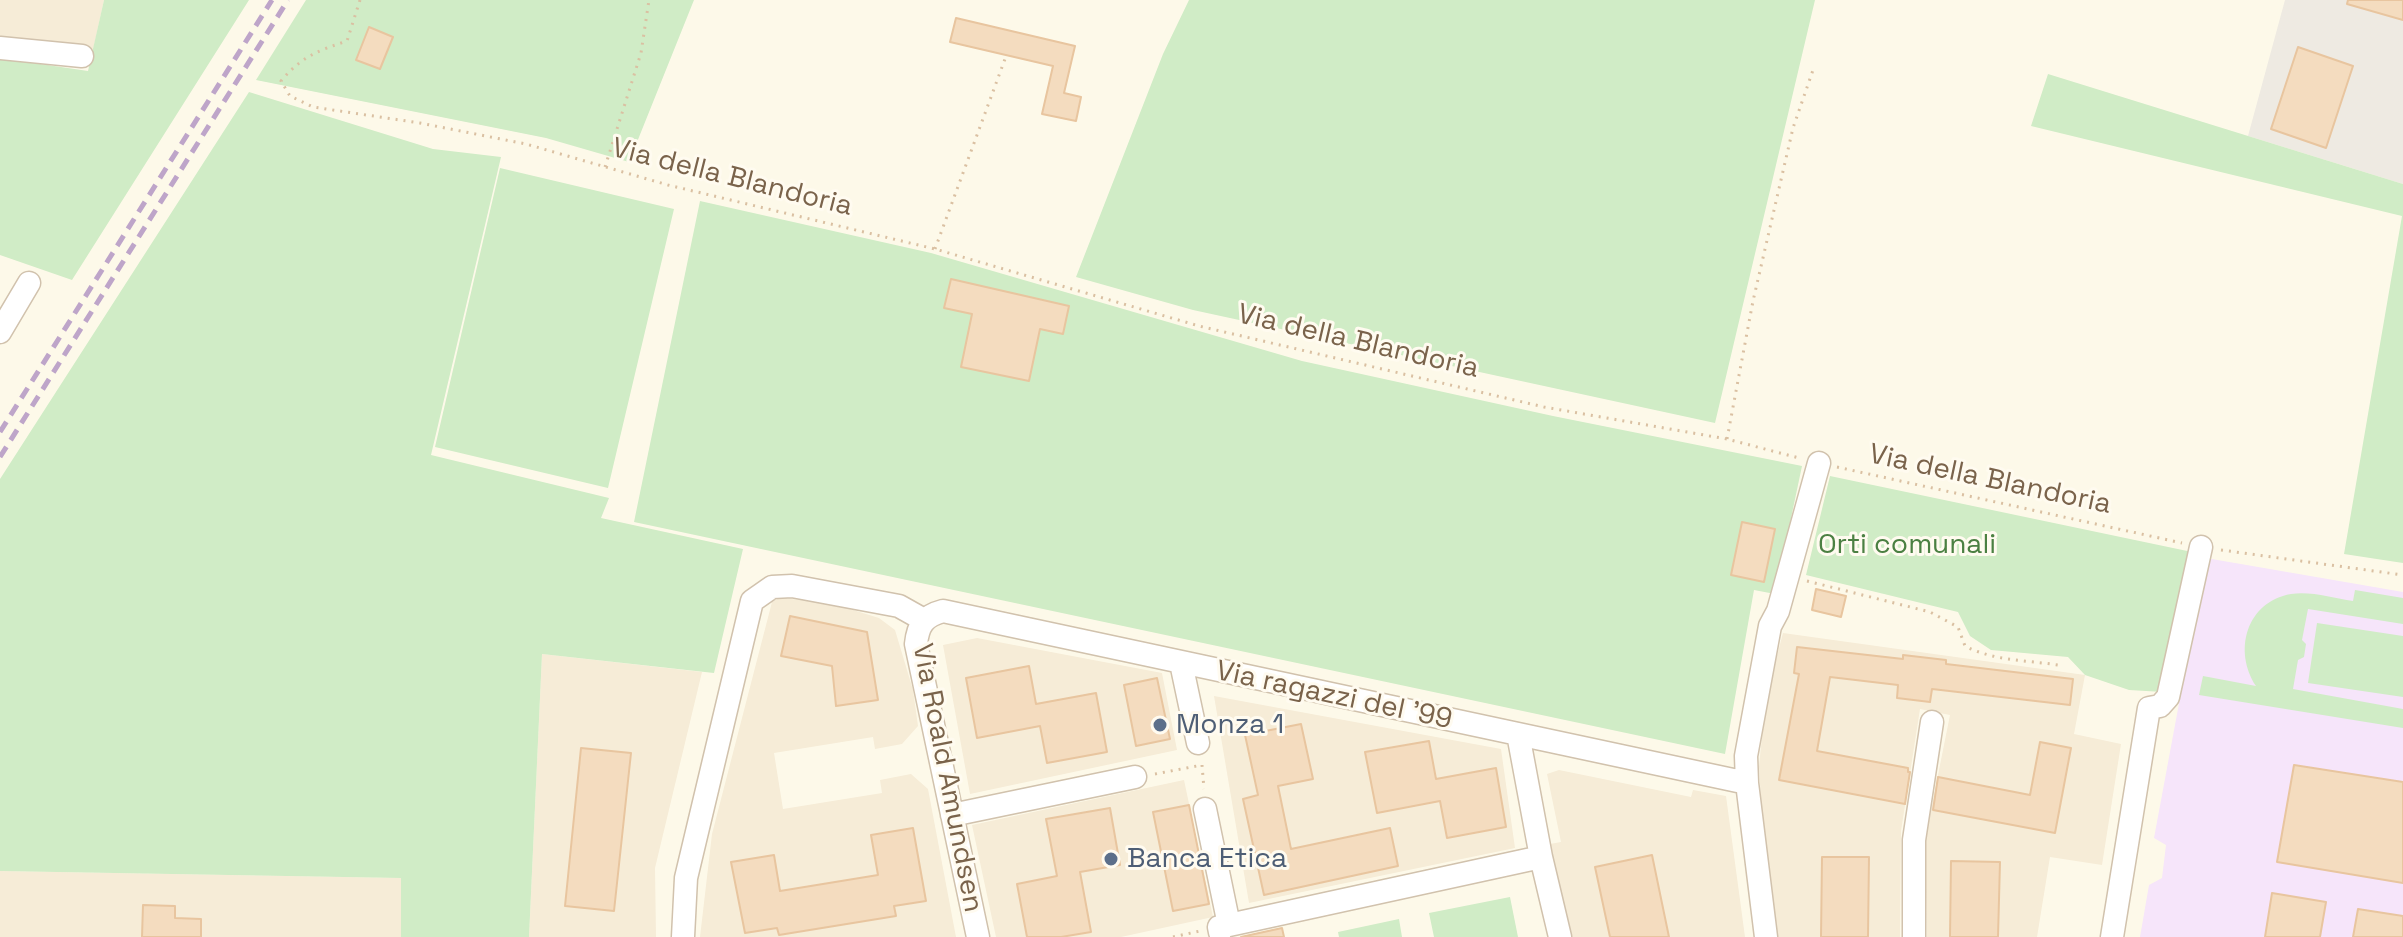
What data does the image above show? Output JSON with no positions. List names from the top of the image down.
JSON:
{
  "streets": {
    "street": ["Via ragazzi del '99", "Via Roald Amundsen"],
    "path": ["Via della Blandoria"]
  },
  "crossings": [
    ["Via ragazzi del '99", "Via Roald Amundsen"]
  ],
  "parks": ["Orti comunali"],
  "places": ["Monza 1", "Banca Etica"]
}
